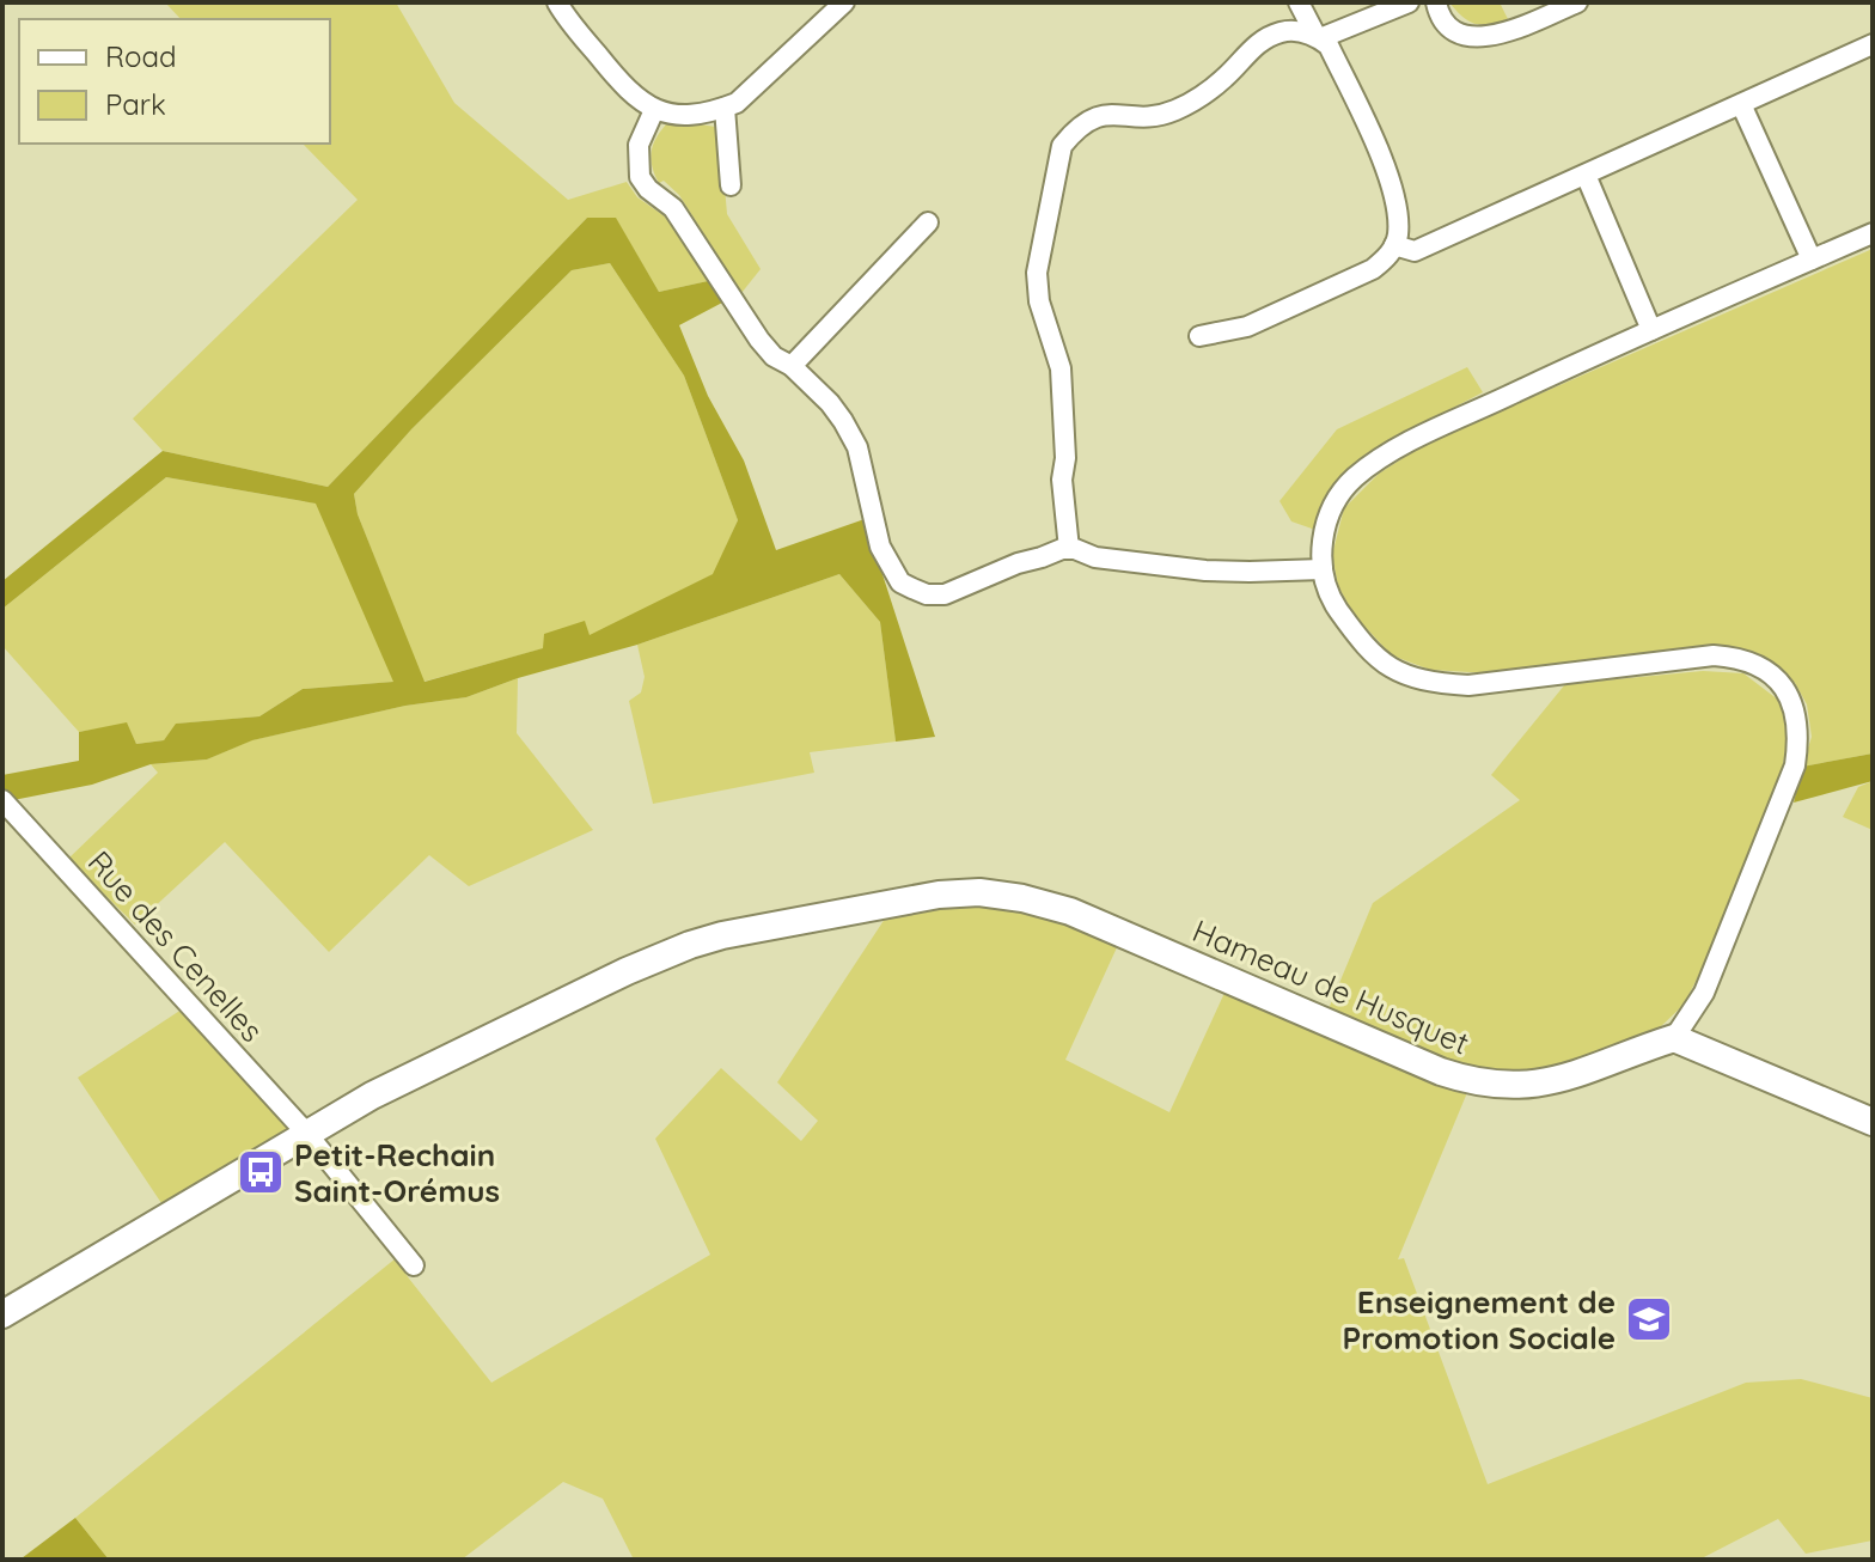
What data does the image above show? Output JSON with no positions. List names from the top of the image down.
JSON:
{
  "streets": {
    "street": ["Rue des Cenelles", "Hameau de Husquet"]
  },
  "crossings": [
    ["Rue des Cenelles", "Hameau de Husquet"]
  ],
  "places": {
    "bus stop": ["Petit-Rechain Saint-Orémus"],
    "school or university": ["Enseignement de Promotion Sociale"]
  },
  "legend": ["Road", "Park"]
}
